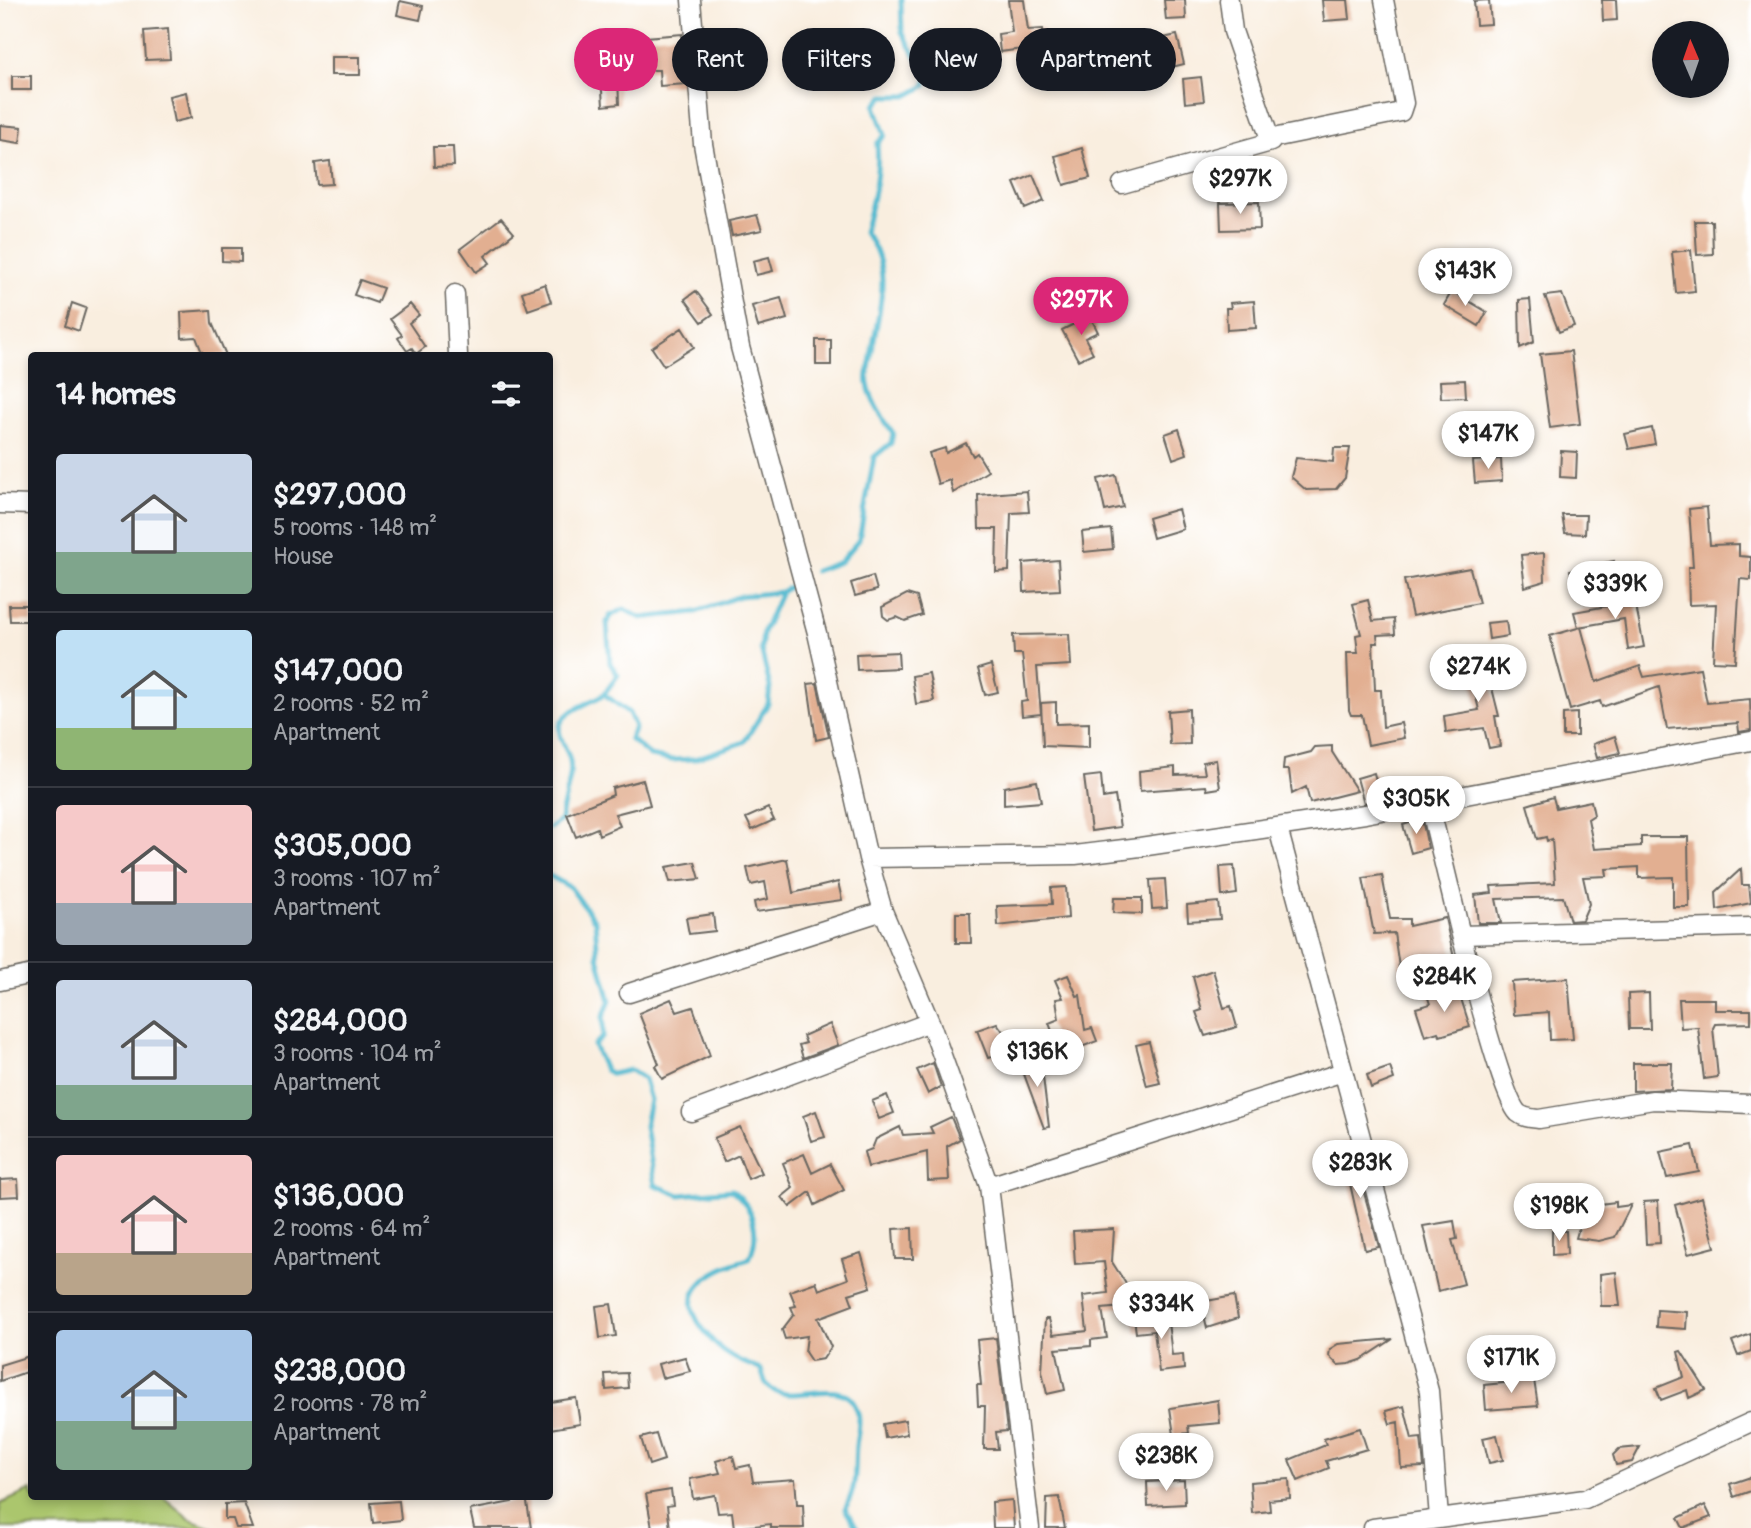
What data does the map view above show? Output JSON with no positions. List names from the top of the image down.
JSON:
{
  "north": "top",
  "page": {
    "chip": [
      "Buy",
      "Rent",
      "Filters",
      "New",
      "Apartment"
    ],
    "price": [
      "$297K",
      "$143K",
      "$297K",
      "$147K",
      "$339K",
      "$274K",
      "$305K",
      "$284K",
      "$136K",
      "$283K",
      "$198K",
      "$334K",
      "$171K",
      "$238K"
    ],
    "heading": "14 homes",
    "list": [
      {
        "name": "$297,000",
        "note": "5 rooms · 148 m² · House"
      },
      {
        "name": "$147,000",
        "note": "2 rooms · 52 m² · Apartment"
      },
      {
        "name": "$305,000",
        "note": "3 rooms · 107 m² · Apartment"
      },
      {
        "name": "$284,000",
        "note": "3 rooms · 104 m² · Apartment"
      },
      {
        "name": "$136,000",
        "note": "2 rooms · 64 m² · Apartment"
      },
      {
        "name": "$238,000",
        "note": "2 rooms · 78 m² · Apartment"
      }
    ]
  }
}
